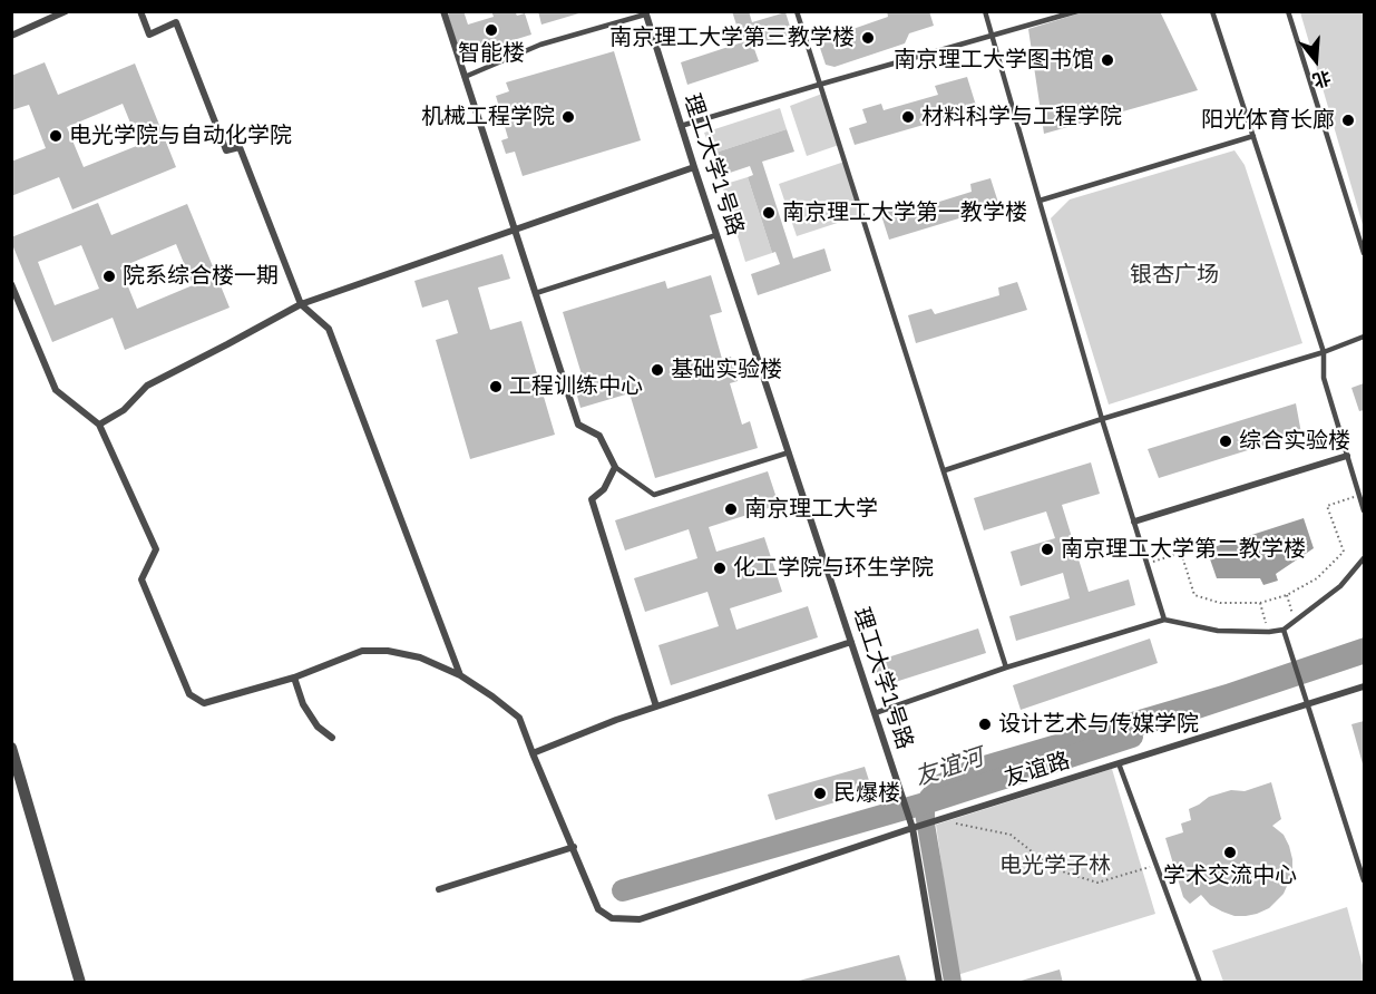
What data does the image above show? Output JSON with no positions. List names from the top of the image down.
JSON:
{
  "streets": {
    "street": ["理工大学1号路", "友谊路"]
  },
  "crossings": [
    ["理工大学1号路", "友谊路"]
  ],
  "water": ["友谊河"],
  "parks": ["银杏广场", "电光学子林"],
  "places": [
    "智能楼",
    "南京理工大学第三教学楼",
    "南京理工大学图书馆",
    "机械工程学院",
    "材料科学与工程学院",
    "阳光体育长廊",
    "电光学院与自动化学院",
    "南京理工大学第一教学楼",
    "院系综合楼一期",
    "基础实验楼",
    "工程训练中心",
    "综合实验楼",
    "南京理工大学",
    "南京理工大学第二教学楼",
    "化工学院与环生学院",
    "设计艺术与传媒学院",
    "民爆楼",
    "学术交流中心"
  ],
  "north": "bottom"
}
